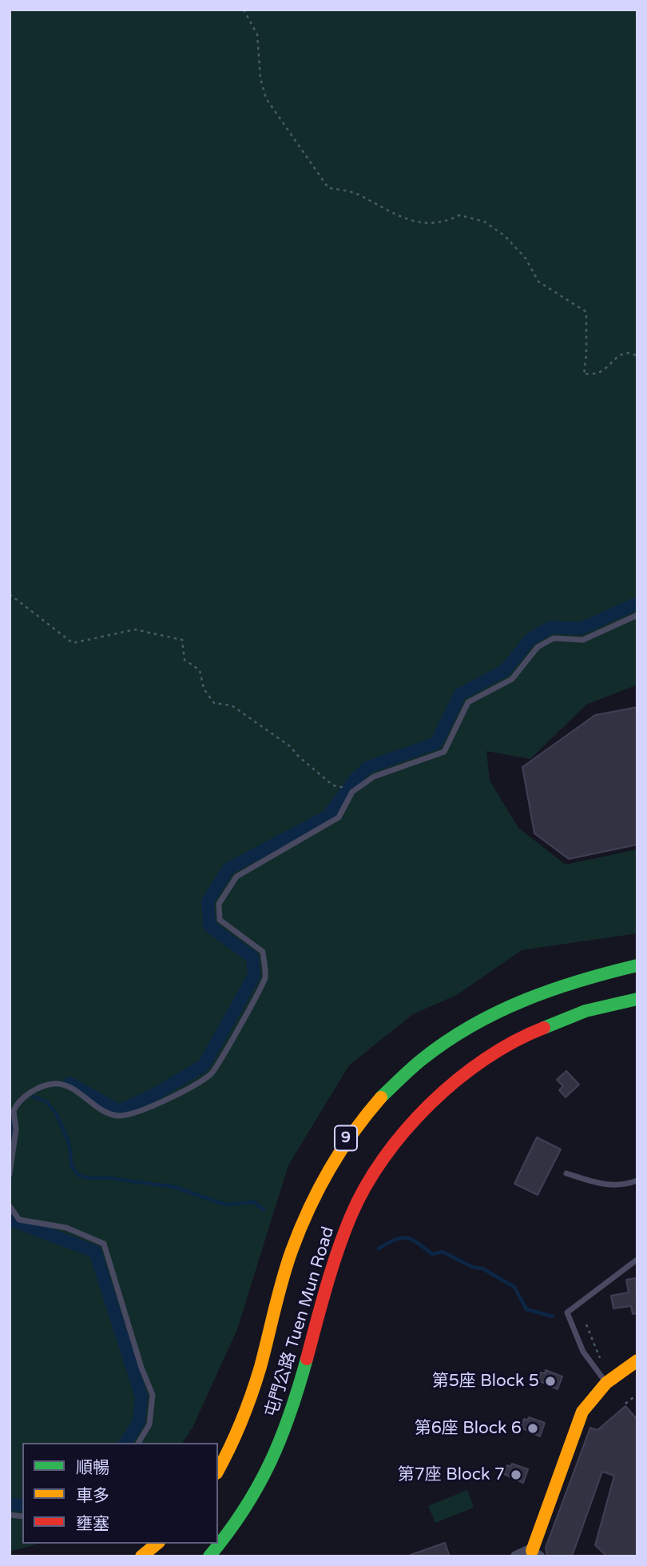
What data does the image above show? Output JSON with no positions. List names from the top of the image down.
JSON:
{
  "streets": {
    "main road": ["9", "屯門公路 Tuen Mun Road"]
  },
  "places": ["第5座 Block 5", "第6座 Block 6", "第7座 Block 7"],
  "legend": ["順暢", "車多", "壅塞"]
}
